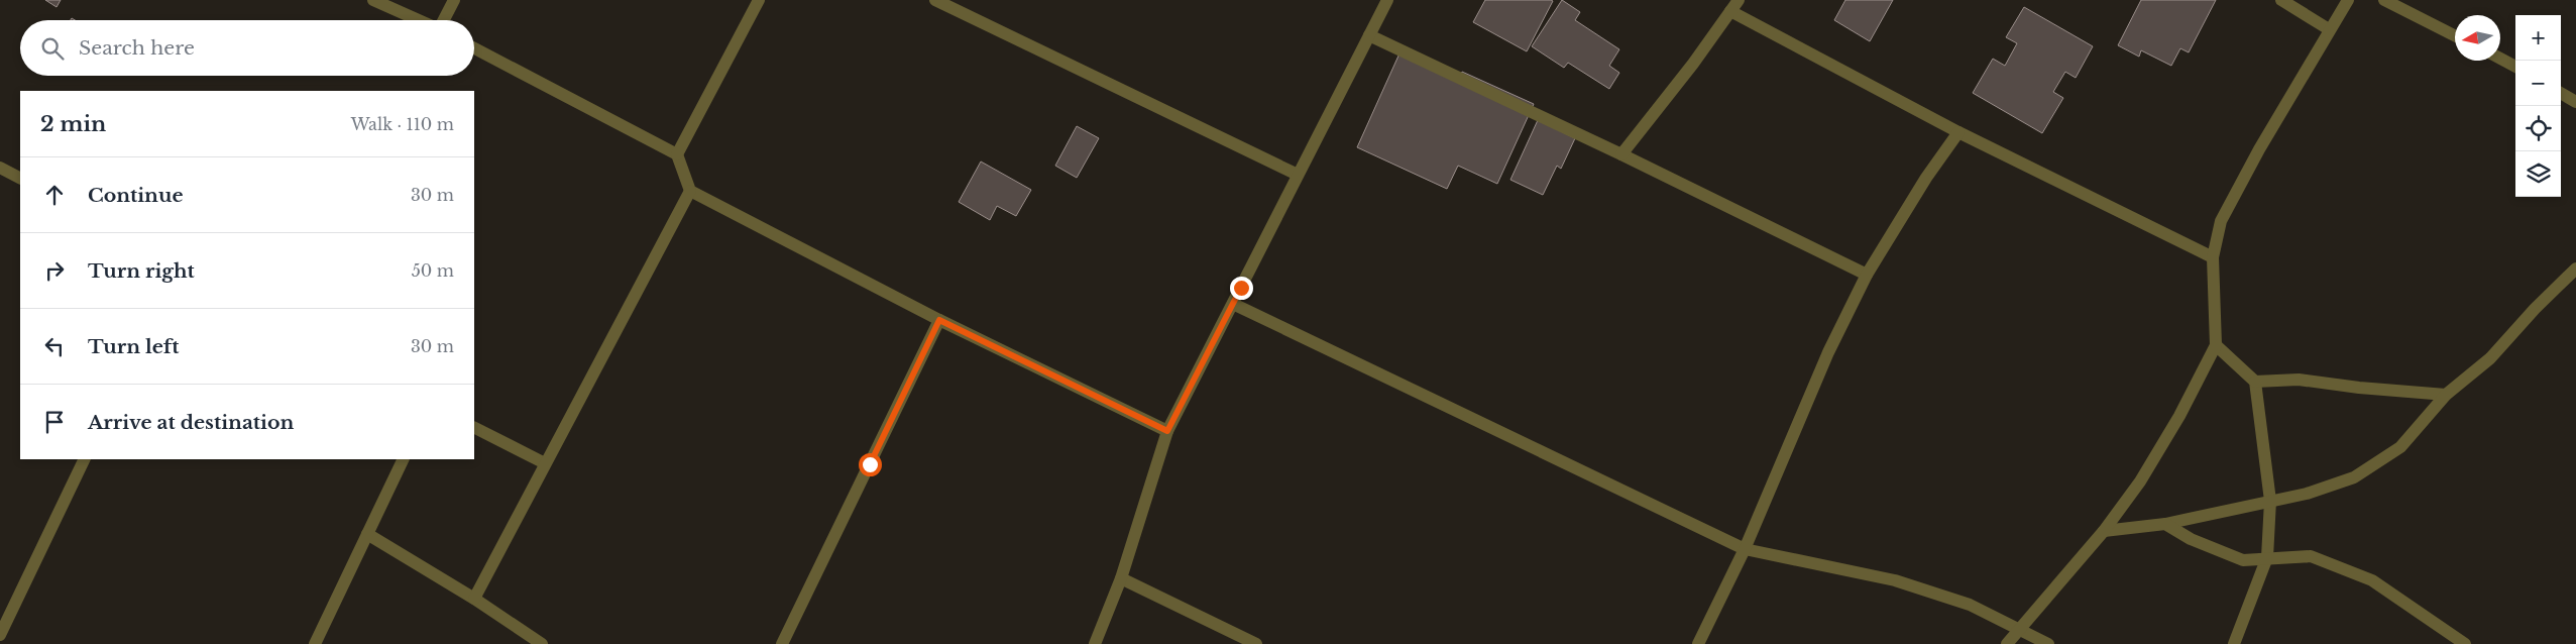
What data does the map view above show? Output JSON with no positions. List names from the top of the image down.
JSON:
{
  "north": "left",
  "page": {
    "map_buttons": ["+", "−"],
    "search": "Search here",
    "heading": ["2 min", "Walk · 110 m"],
    "list": [
      ["Continue", "30 m"],
      ["Turn right", "50 m"],
      ["Turn left", "30 m"],
      "Arrive at destination"
    ]
  }
}
